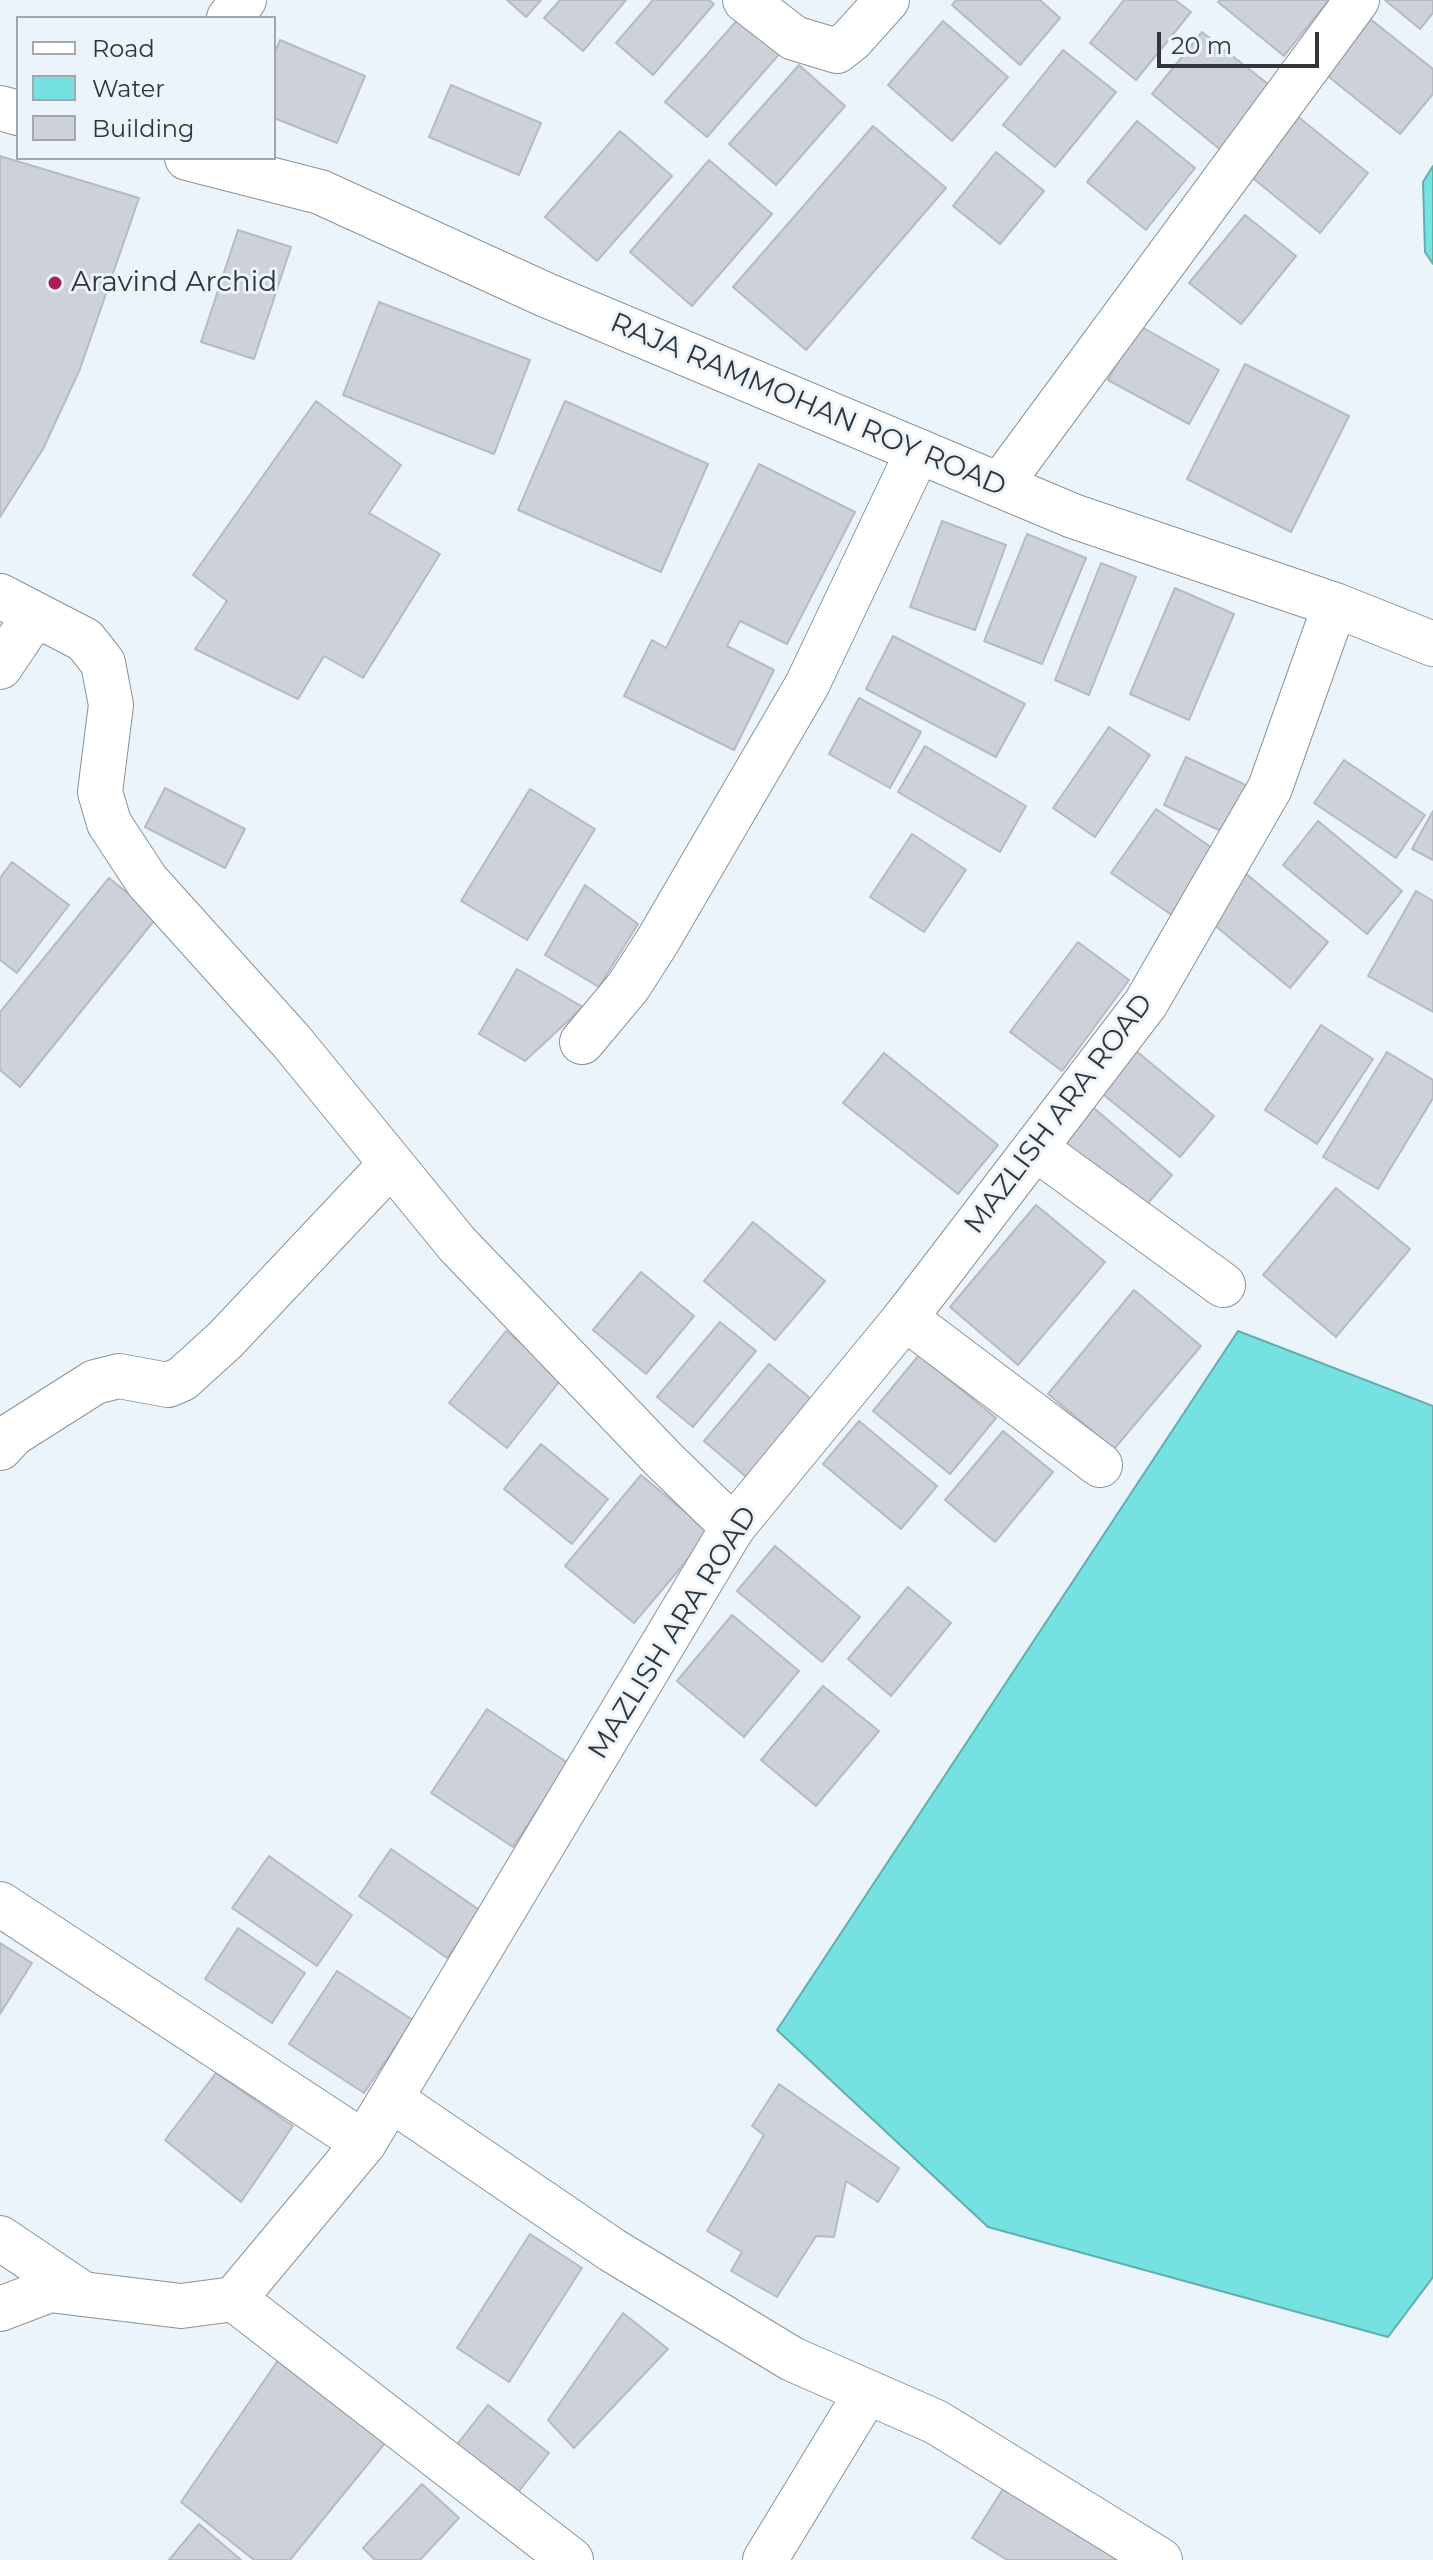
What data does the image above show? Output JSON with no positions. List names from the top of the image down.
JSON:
{
  "streets": {
    "street": ["RAJA RAMMOHAN ROY ROAD", "MAZLISH ARA ROAD"]
  },
  "crossings": [
    ["RAJA RAMMOHAN ROY ROAD", "MAZLISH ARA ROAD"]
  ],
  "places": ["Aravind Archid"],
  "legend": ["Road", "Water", "Building"],
  "scale_bar": "20 m"
}
